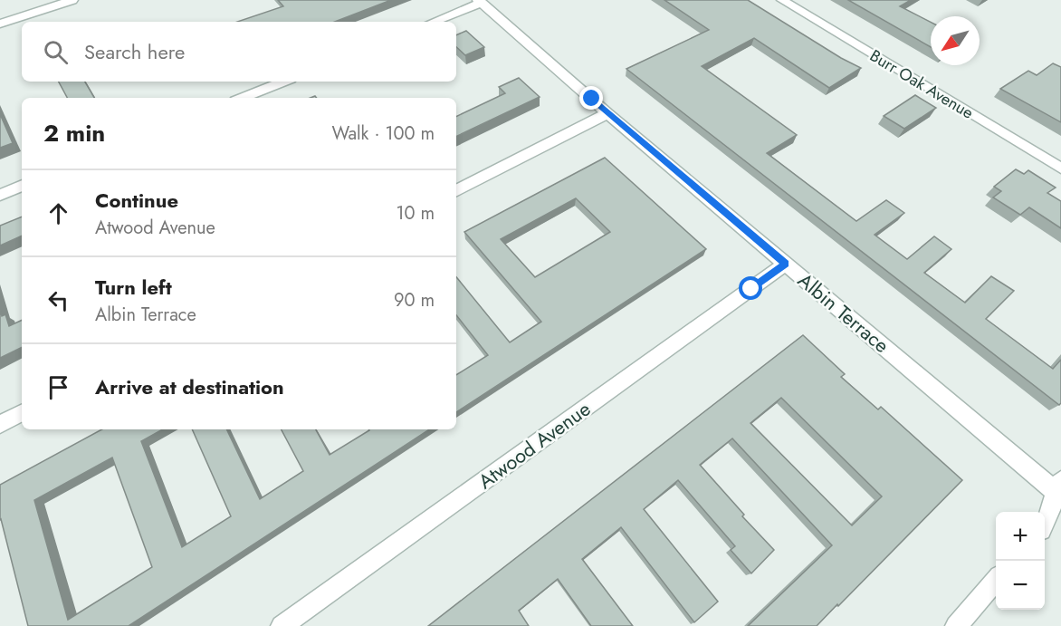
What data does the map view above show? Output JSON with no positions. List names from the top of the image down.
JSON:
{
  "streets": {
    "street": ["Burr Oak Avenue", "Albin Terrace", "Atwood Avenue"]
  },
  "crossings": [
    ["Albin Terrace", "Atwood Avenue"]
  ],
  "north": "bottom left",
  "page": {
    "search": "Search here",
    "heading": ["2 min", "Walk · 100 m"],
    "list": [
      ["Continue", "Atwood Avenue", "10 m"],
      ["Turn left", "Albin Terrace", "90 m"],
      "Arrive at destination"
    ],
    "map_buttons": ["+", "−"]
  }
}
